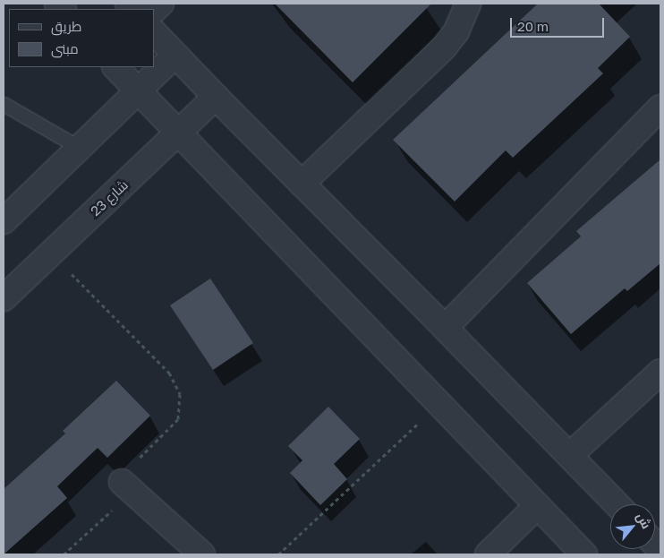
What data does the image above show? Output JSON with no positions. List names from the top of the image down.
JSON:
{
  "streets": {
    "street": ["شارع 23"]
  },
  "legend": ["طريق", "مبنى"],
  "scale_bar": "20 m",
  "north": "top right"
}
